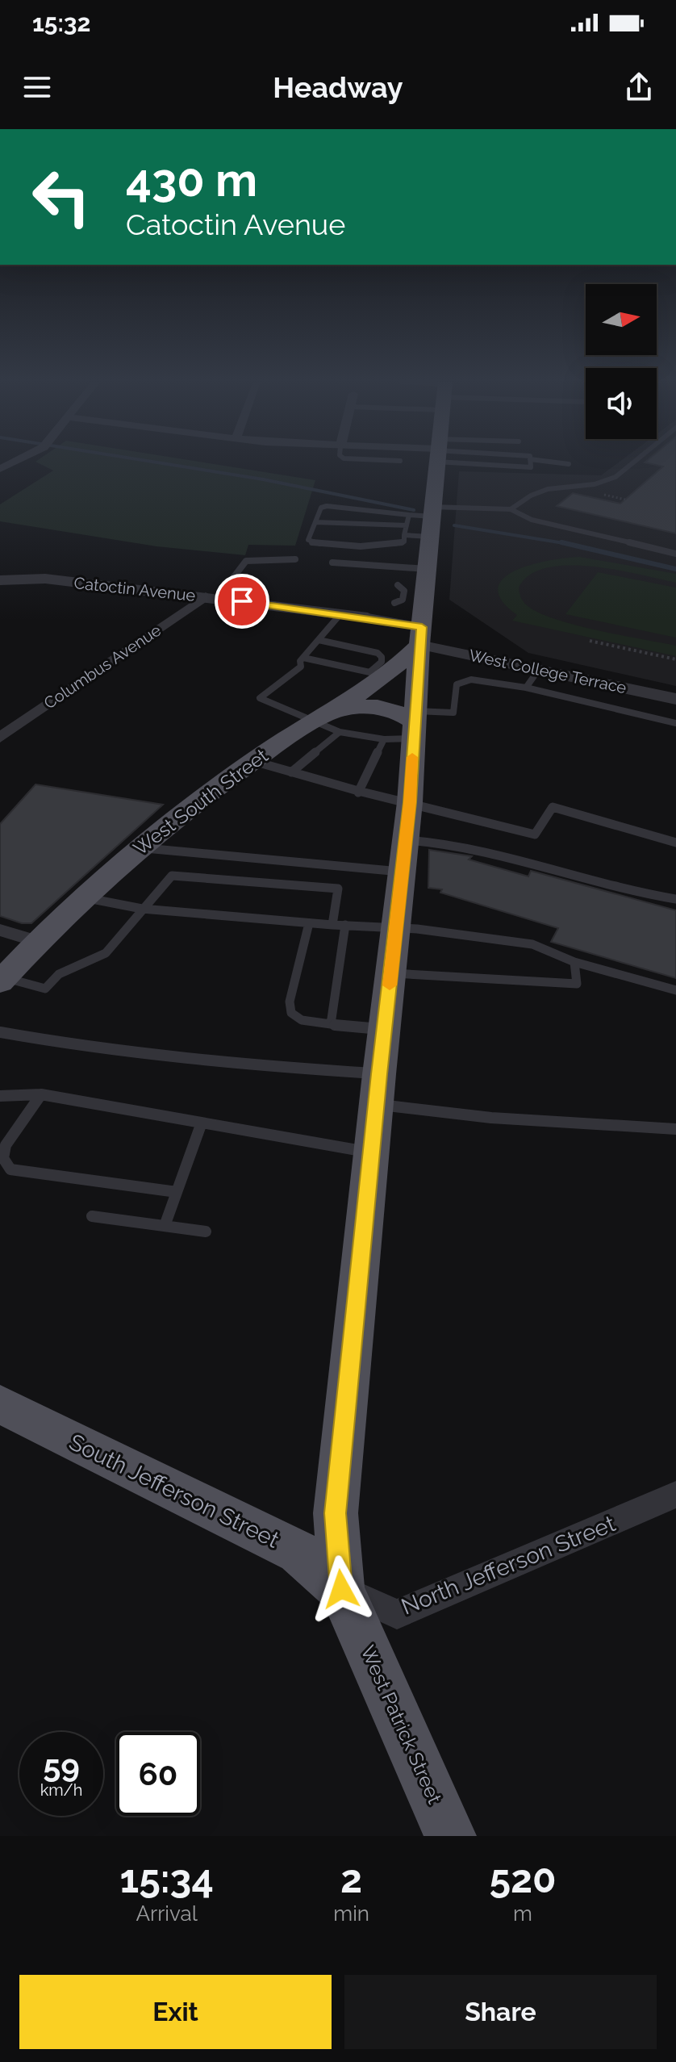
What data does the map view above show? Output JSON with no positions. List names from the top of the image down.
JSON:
{
  "streets": {
    "main road": ["West South Street", "South Jefferson Street", "West Patrick Street"],
    "street": [
      "Catoctin Avenue",
      "Columbus Avenue",
      "West College Terrace",
      "North Jefferson Street"
    ]
  },
  "crossings": [
    ["Catoctin Avenue", "Columbus Avenue"],
    ["Catoctin Avenue", "West College Terrace"],
    ["Catoctin Avenue", "West South Street"],
    ["Catoctin Avenue", "West Patrick Street"],
    ["West College Terrace", "West South Street"],
    ["West College Terrace", "West Patrick Street"],
    ["West South Street", "West Patrick Street"],
    ["South Jefferson Street", "North Jefferson Street"],
    ["South Jefferson Street", "West Patrick Street"],
    ["North Jefferson Street", "West Patrick Street"]
  ],
  "north": "right",
  "page": {
    "status": "15:32",
    "header": "Headway",
    "turn": ["430 m", "Catoctin Avenue"],
    "speed": "59 km/h",
    "limit": "60",
    "eta": [
      "15:34",
      "Arrival",
      "2",
      "min",
      "520",
      "m"
    ],
    "buttons": ["Exit", "Share"]
  }
}
